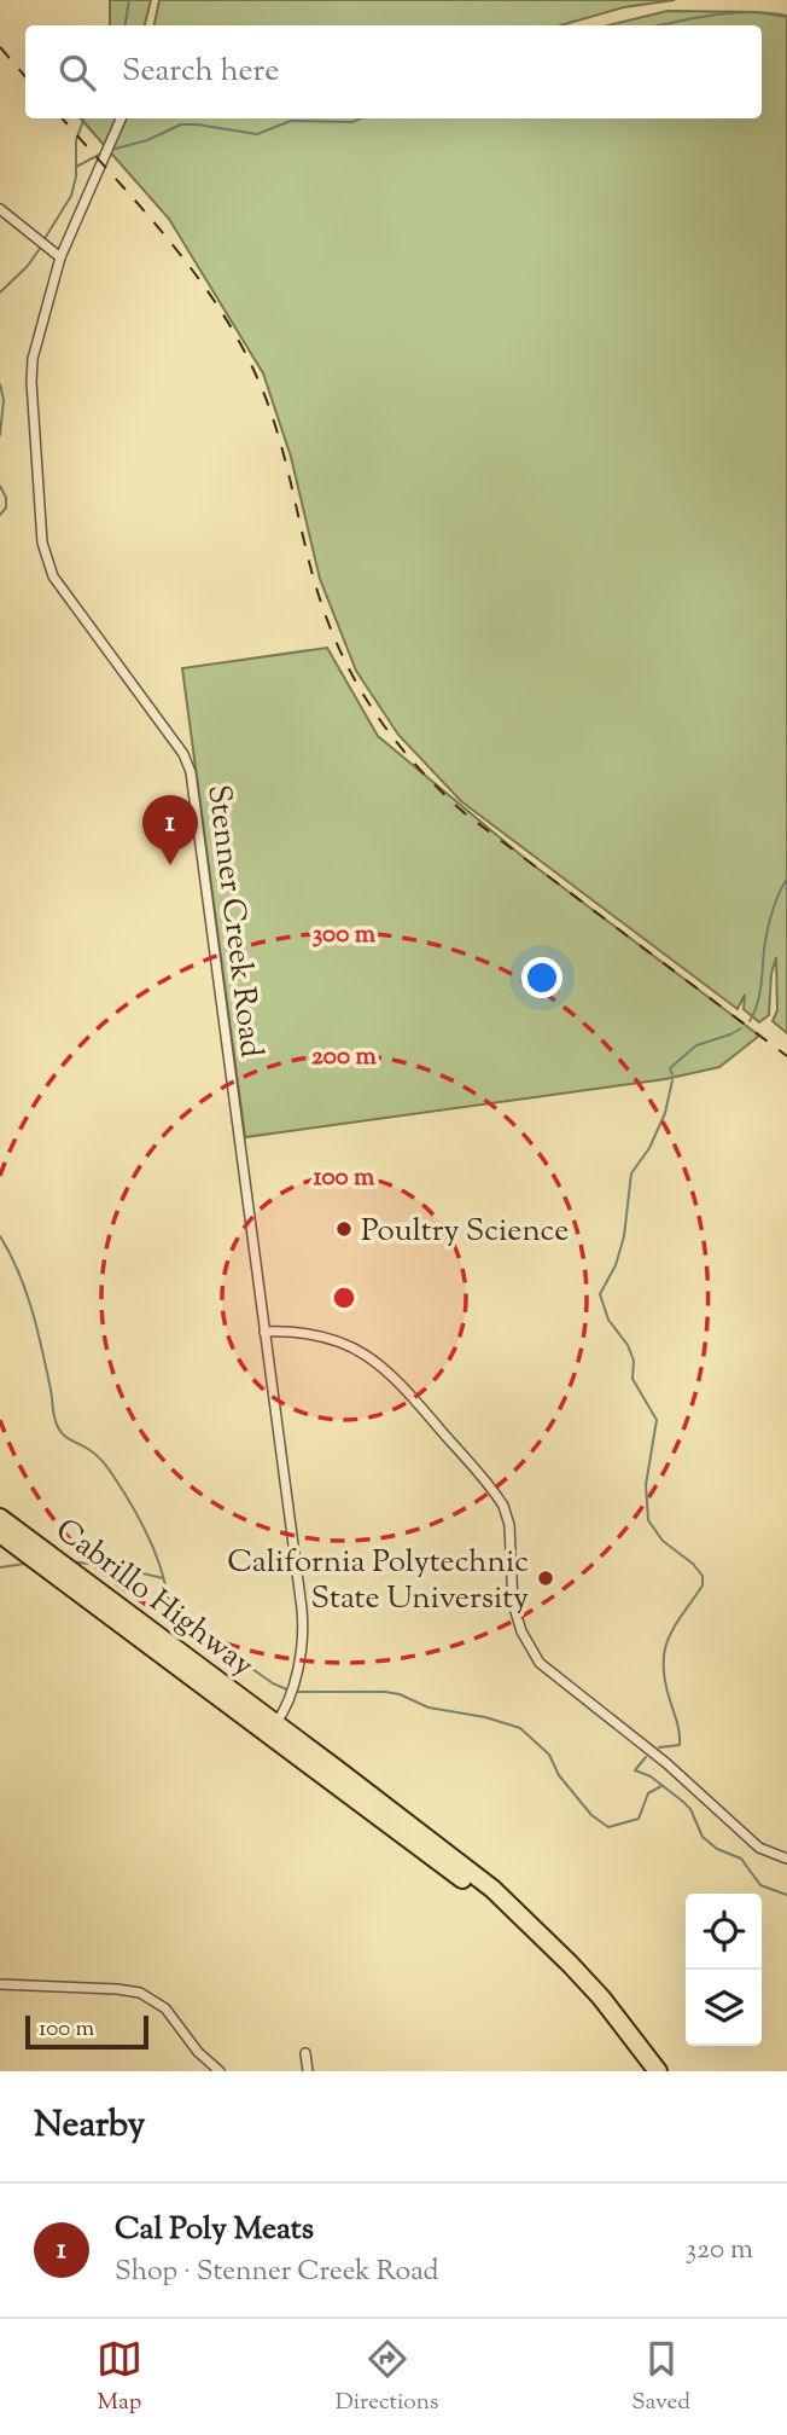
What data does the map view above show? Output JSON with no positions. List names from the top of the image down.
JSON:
{
  "streets": {
    "highway": ["Cabrillo Highway"],
    "street": ["Stenner Creek Road"]
  },
  "crossings": [
    ["Stenner Creek Road", "Cabrillo Highway"]
  ],
  "places": ["Poultry Science", "California Polytechnic State University"],
  "scale_bar": "100 m",
  "page": {
    "search": "Search here",
    "pins": "1",
    "scale": "100 m",
    "heading": "Nearby",
    "list": [
      {
        "mark": "1",
        "name": "Cal Poly Meats",
        "note": "Shop · Stenner Creek Road",
        "value": "320 m"
      }
    ],
    "nav": ["Map", "Directions", "Saved"]
  },
  "rings": ["300 m", "200 m", "100 m"]
}
